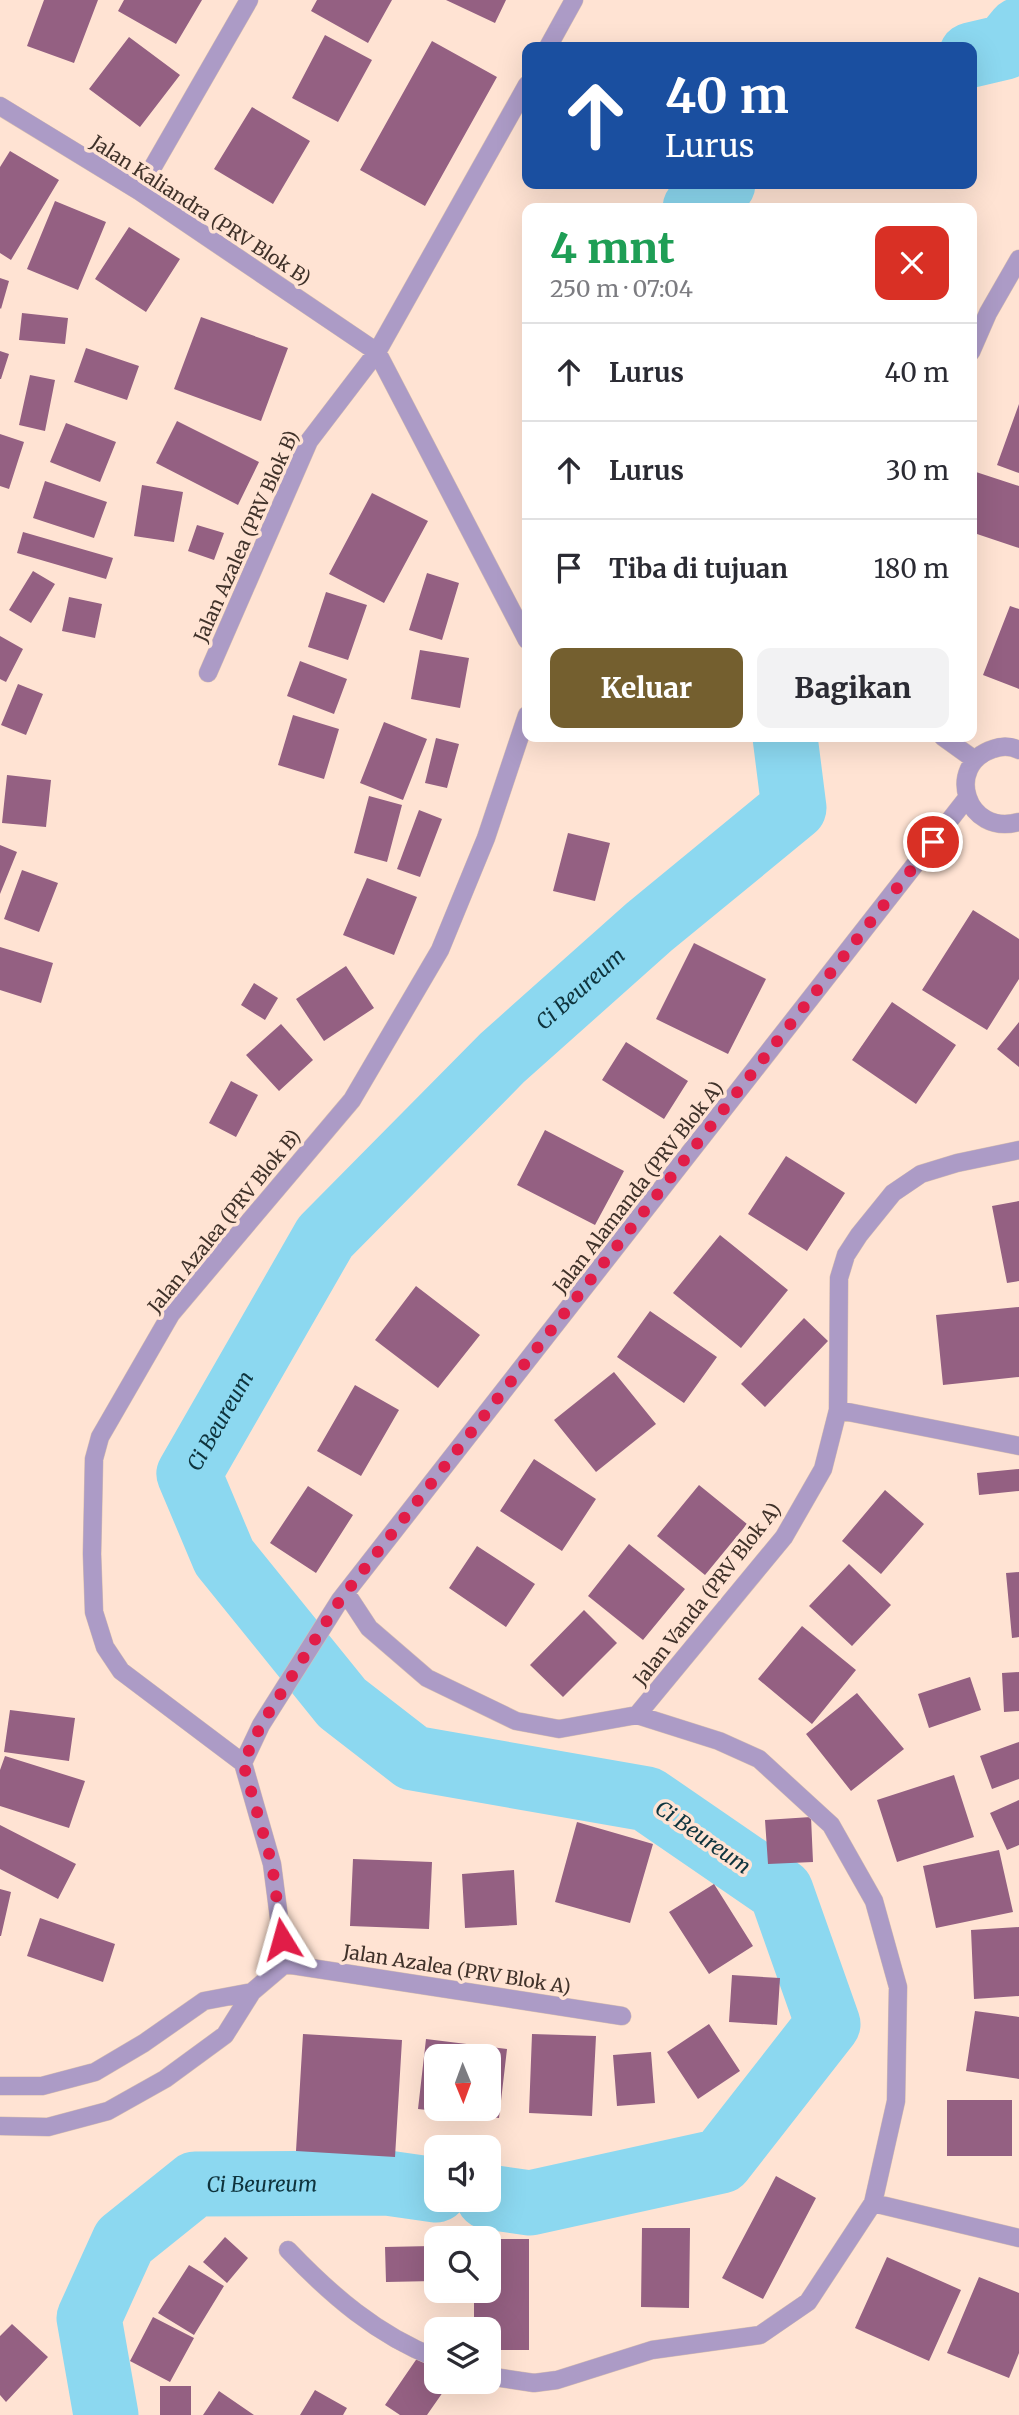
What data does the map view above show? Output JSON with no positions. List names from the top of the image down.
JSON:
{
  "streets": {
    "street": [
      "Jalan Kaliandra (PRV Blok B)",
      "Jalan Azalea (PRV Blok B)",
      "Jalan Alamanda (PRV Blok A)",
      "Jalan Vanda (PRV Blok A)",
      "Jalan Azalea (PRV Blok A)"
    ]
  },
  "crossings": [
    ["Jalan Kaliandra (PRV Blok B)", "Jalan Azalea (PRV Blok B)"],
    ["Jalan Azalea (PRV Blok B)", "Jalan Alamanda (PRV Blok A)"]
  ],
  "water": ["Ci Beureum"],
  "north": "bottom",
  "page": {
    "turn": ["40 m", "Lurus"],
    "heading": ["4 mnt", "250 m · 07:04"],
    "list": [
      {
        "name": "Lurus",
        "value": "40 m"
      },
      {
        "name": "Lurus",
        "value": "30 m"
      },
      {
        "name": "Tiba di tujuan",
        "value": "180 m"
      }
    ],
    "buttons": ["Keluar", "Bagikan"]
  }
}
